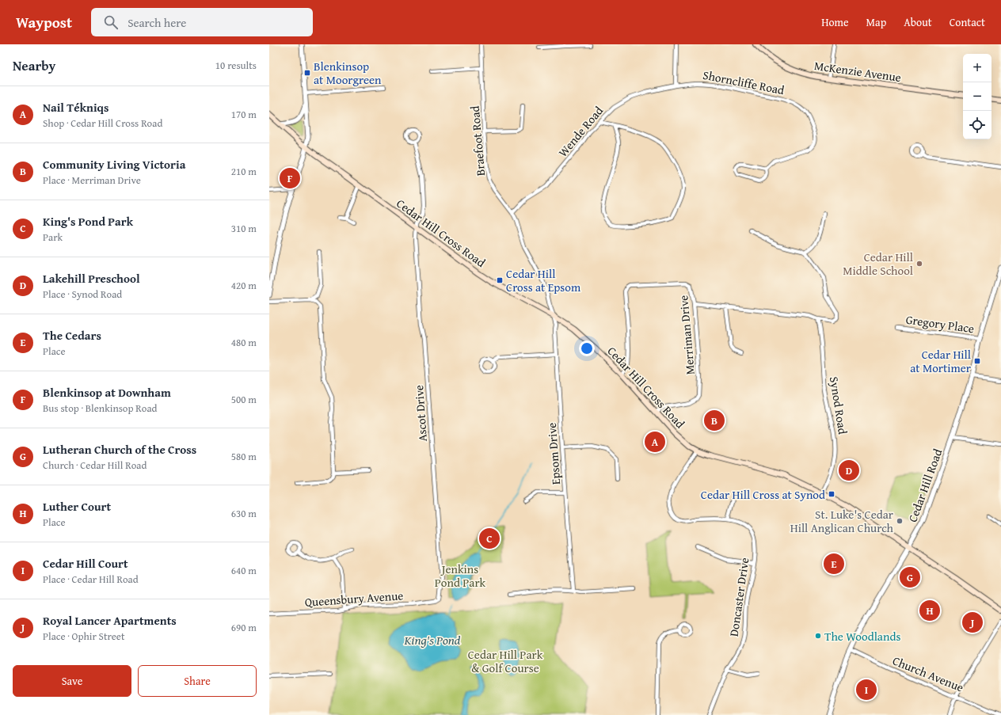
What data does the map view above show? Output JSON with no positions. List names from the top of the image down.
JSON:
{
  "streets": {
    "main road": ["McKenzie Avenue", "Cedar Hill Cross Road"],
    "street": [
      "Shorncliffe Road",
      "Wende Road",
      "Braefoot Road",
      "Gregory Place",
      "Merriman Drive",
      "Synod Road",
      "Ascot Drive",
      "Epsom Drive",
      "Cedar Hill Road",
      "Doncaster Drive",
      "Queensbury Avenue",
      "Church Avenue"
    ]
  },
  "crossings": [
    ["Shorncliffe Road", "Wende Road"],
    ["Wende Road", "Braefoot Road"],
    ["Braefoot Road", "Cedar Hill Cross Road"],
    ["Braefoot Road", "Epsom Drive"],
    ["Cedar Hill Cross Road", "Merriman Drive"],
    ["Cedar Hill Cross Road", "Synod Road"],
    ["Cedar Hill Cross Road", "Ascot Drive"],
    ["Cedar Hill Cross Road", "Epsom Drive"],
    ["Cedar Hill Cross Road", "Cedar Hill Road"],
    ["Gregory Place", "Cedar Hill Road"],
    ["Ascot Drive", "Queensbury Avenue"],
    ["Cedar Hill Road", "Church Avenue"]
  ],
  "water": ["King's Pond"],
  "parks": ["Jenkins Pond Park", "Cedar Hill Park & Golf Course"],
  "places": {
    "transit": [
      "Blenkinsop at Moorgreen",
      "Cedar Hill Cross at Epsom",
      "Cedar Hill at Mortimer",
      "Cedar Hill Cross at Synod"
    ],
    "other": ["Cedar Hill Middle School", "St. Luke's Cedar Hill Anglican Church", "The Woodlands"]
  },
  "page": {
    "header": "Waypost",
    "search": "Search here",
    "nav": [
      "Home",
      "Map",
      "About",
      "Contact"
    ],
    "heading": ["Nearby", "10 results"],
    "map_buttons": ["+", "−"],
    "list": [
      {
        "mark": "A",
        "name": "Nail Tékniqs",
        "note": "Shop · Cedar Hill Cross Road",
        "value": "170 m"
      },
      {
        "mark": "B",
        "name": "Community Living Victoria",
        "note": "Place · Merriman Drive",
        "value": "210 m"
      },
      {
        "mark": "C",
        "name": "King's Pond Park",
        "note": "Park",
        "value": "310 m"
      },
      {
        "mark": "D",
        "name": "Lakehill Preschool",
        "note": "Place · Synod Road",
        "value": "420 m"
      },
      {
        "mark": "E",
        "name": "The Cedars",
        "note": "Place",
        "value": "480 m"
      },
      {
        "mark": "F",
        "name": "Blenkinsop at Downham",
        "note": "Bus stop · Blenkinsop Road",
        "value": "500 m"
      },
      {
        "mark": "G",
        "name": "Lutheran Church of the Cross",
        "note": "Church · Cedar Hill Road",
        "value": "580 m"
      },
      {
        "mark": "H",
        "name": "Luther Court",
        "note": "Place",
        "value": "630 m"
      },
      {
        "mark": "I",
        "name": "Cedar Hill Court",
        "note": "Place · Cedar Hill Road",
        "value": "640 m"
      },
      {
        "mark": "J",
        "name": "Royal Lancer Apartments",
        "note": "Place · Ophir Street",
        "value": "690 m"
      }
    ],
    "pins": [
      "F",
      "B",
      "A",
      "D",
      "C",
      "E",
      "G",
      "H",
      "J",
      "I"
    ],
    "buttons": ["Save", "Share"]
  }
}
